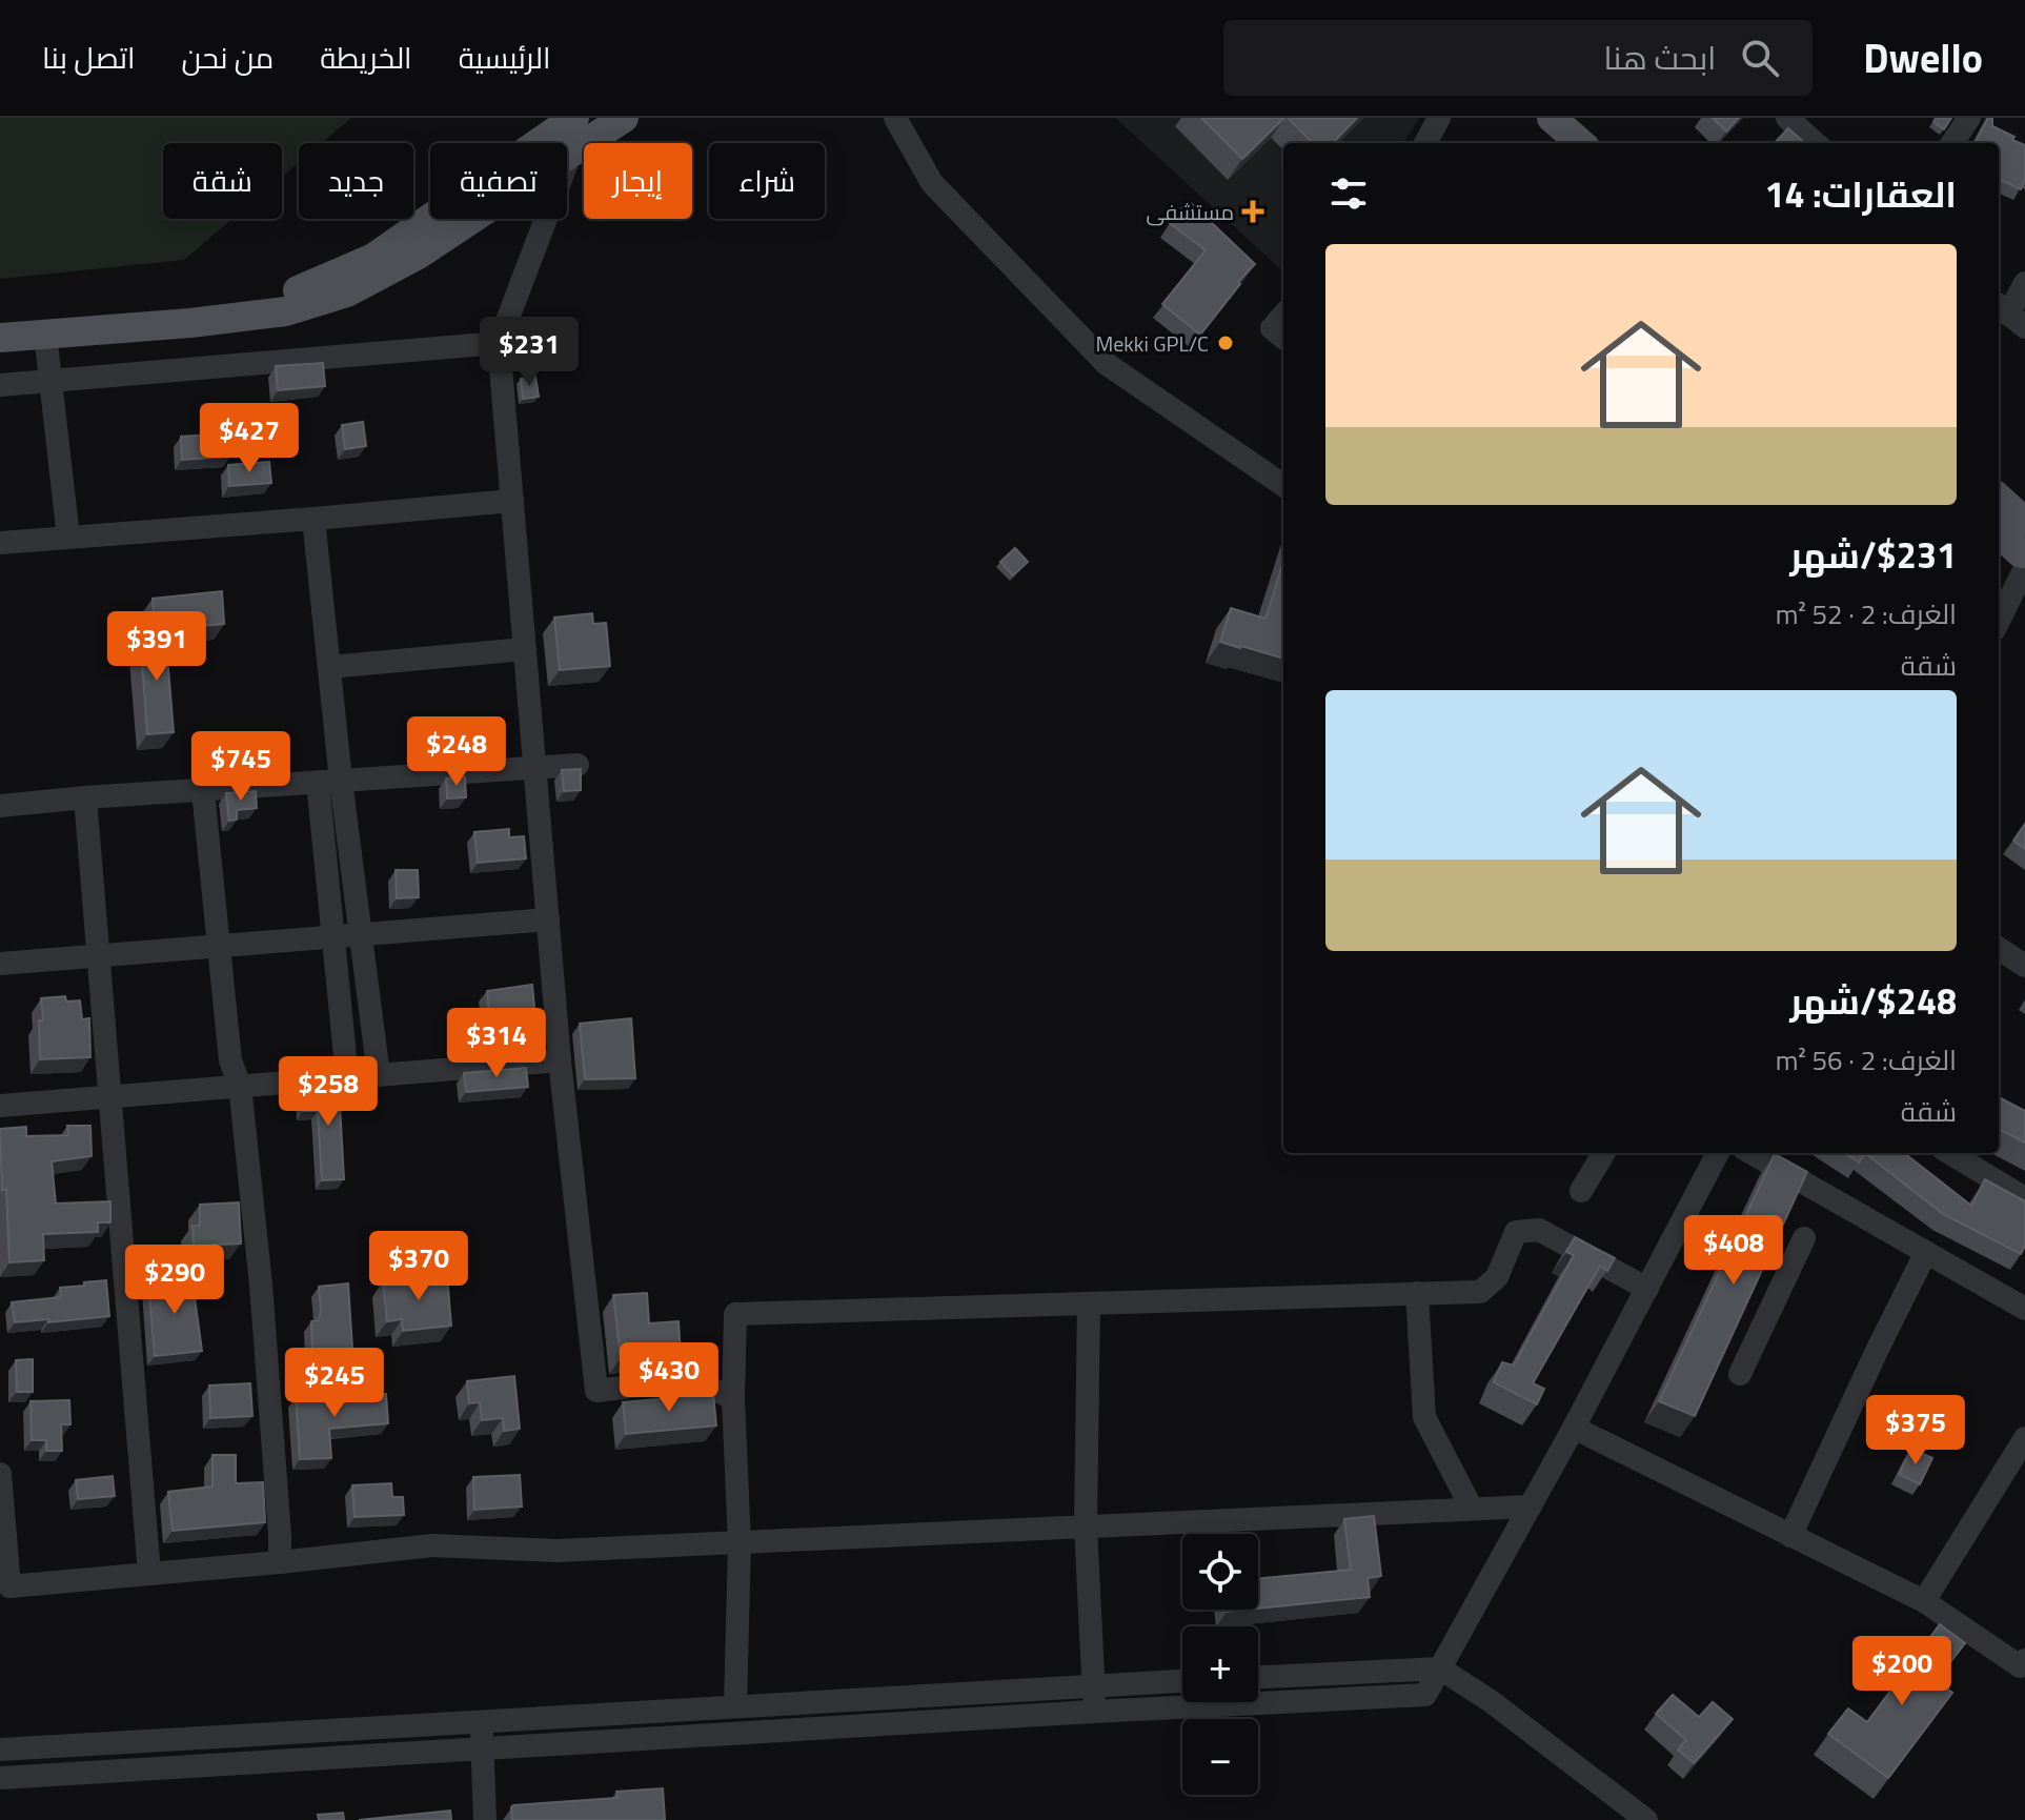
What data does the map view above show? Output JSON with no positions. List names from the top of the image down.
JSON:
{
  "places": {
    "health": ["مستشفى"],
    "other": ["Mekki GPL/C"]
  },
  "page": {
    "header": "Dwello",
    "search": "ابحث هنا",
    "nav": [
      "الرئيسية",
      "الخريطة",
      "من نحن",
      "اتصل بنا"
    ],
    "chip": [
      "شراء",
      "إيجار",
      "تصفية",
      "جديد",
      "شقة"
    ],
    "heading": "العقارات: 14",
    "list": [
      {
        "name": "$231/شهر",
        "note": "الغرف: 2 · 52 m² · شقة"
      },
      {
        "name": "$248/شهر",
        "note": "الغرف: 2 · 56 m² · شقة"
      }
    ],
    "price": [
      "$231",
      "$427",
      "$391",
      "$248",
      "$745",
      "$314",
      "$258",
      "$408",
      "$370",
      "$290",
      "$430",
      "$245",
      "$375",
      "$200"
    ],
    "map_buttons": ["+", "−"]
  }
}
